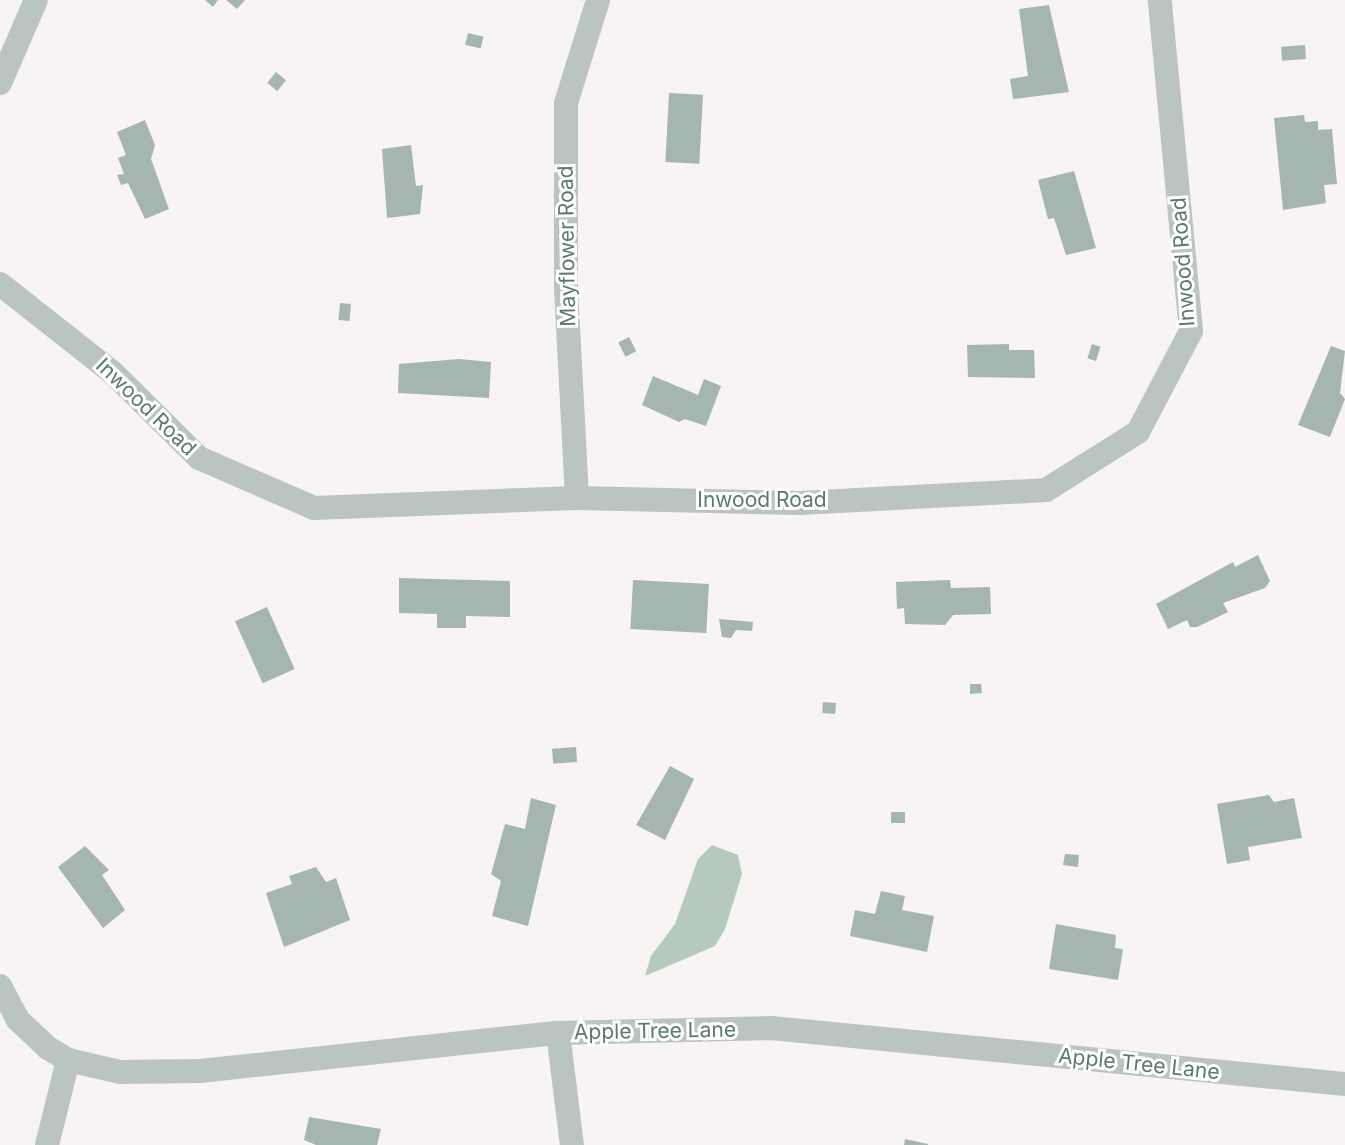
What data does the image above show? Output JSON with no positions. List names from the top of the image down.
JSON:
{
  "streets": {
    "street": ["Mayflower Road", "Inwood Road", "Apple Tree Lane"]
  },
  "crossings": [
    ["Mayflower Road", "Inwood Road"]
  ]
}
